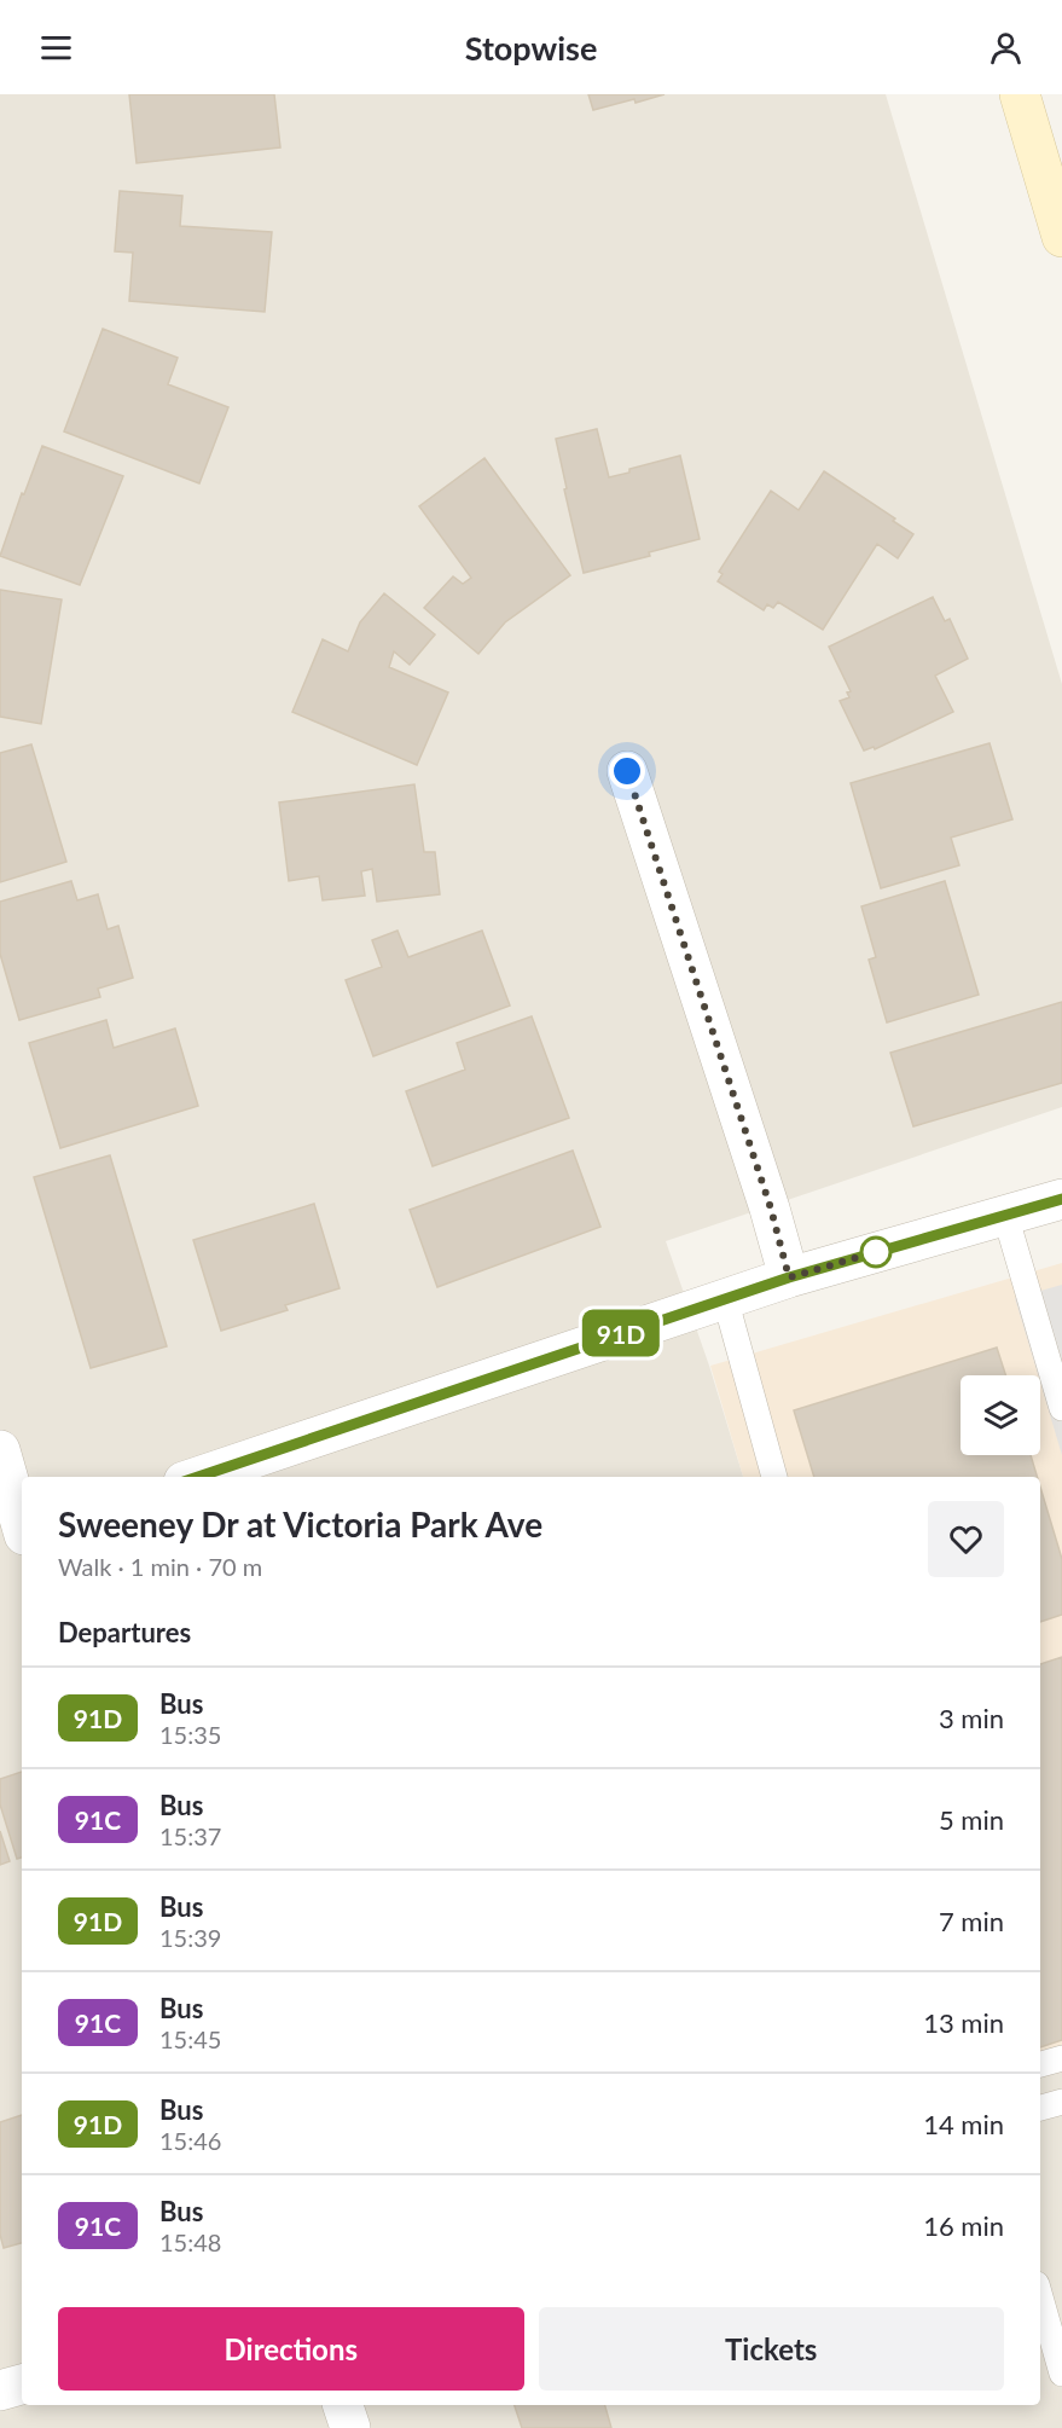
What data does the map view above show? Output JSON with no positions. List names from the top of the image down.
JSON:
{
  "lines": ["bus line 91D"],
  "page": {
    "header": "Stopwise",
    "on_map": "91D",
    "heading": [
      ["Sweeney Dr at Victoria Park Ave", "Walk · 1 min · 70 m"],
      "Departures"
    ],
    "list": [
      {
        "mark": "91D",
        "name": "Bus",
        "note": "15:35",
        "value": "3 min"
      },
      {
        "mark": "91C",
        "name": "Bus",
        "note": "15:37",
        "value": "5 min"
      },
      {
        "mark": "91D",
        "name": "Bus",
        "note": "15:39",
        "value": "7 min"
      },
      {
        "mark": "91C",
        "name": "Bus",
        "note": "15:45",
        "value": "13 min"
      },
      {
        "mark": "91D",
        "name": "Bus",
        "note": "15:46",
        "value": "14 min"
      },
      {
        "mark": "91C",
        "name": "Bus",
        "note": "15:48",
        "value": "16 min"
      }
    ],
    "buttons": ["Directions", "Tickets"]
  }
}
